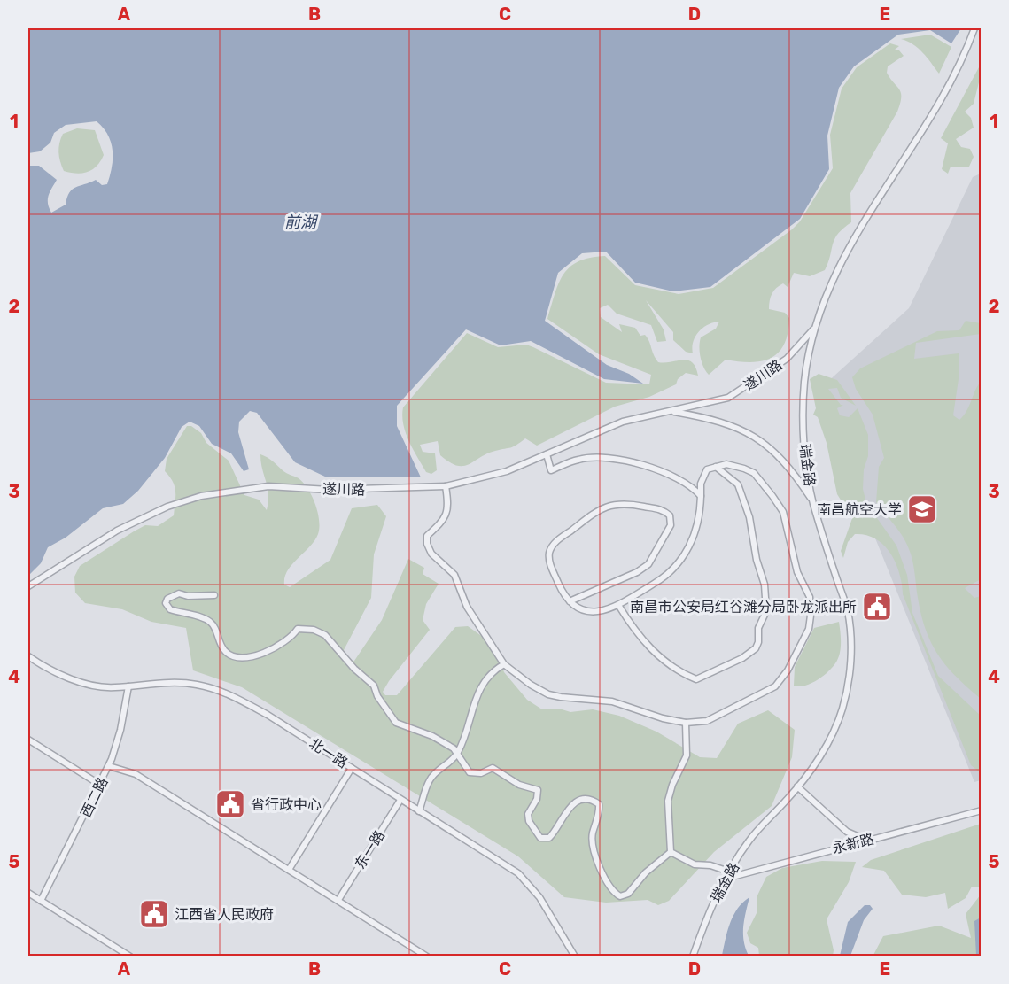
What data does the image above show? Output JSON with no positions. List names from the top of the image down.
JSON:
{
  "streets": {
    "street": [
      "遂川路",
      "瑞金路",
      "北一路",
      "西二路",
      "永新路",
      "东一路"
    ]
  },
  "crossings": [
    ["遂川路", "瑞金路"],
    ["瑞金路", "永新路"],
    ["北一路", "西二路"],
    ["北一路", "东一路"]
  ],
  "water": ["前湖"],
  "places": {
    "school or university": ["南昌航空大学"],
    "public building": ["南昌市公安局红谷滩分局卧龙派出所", "省行政中心", "江西省人民政府"]
  },
  "grid": {
    "columns": [
      "A",
      "B",
      "C",
      "D",
      "E"
    ],
    "rows": [
      "1",
      "2",
      "3",
      "4",
      "5"
    ]
  }
}
